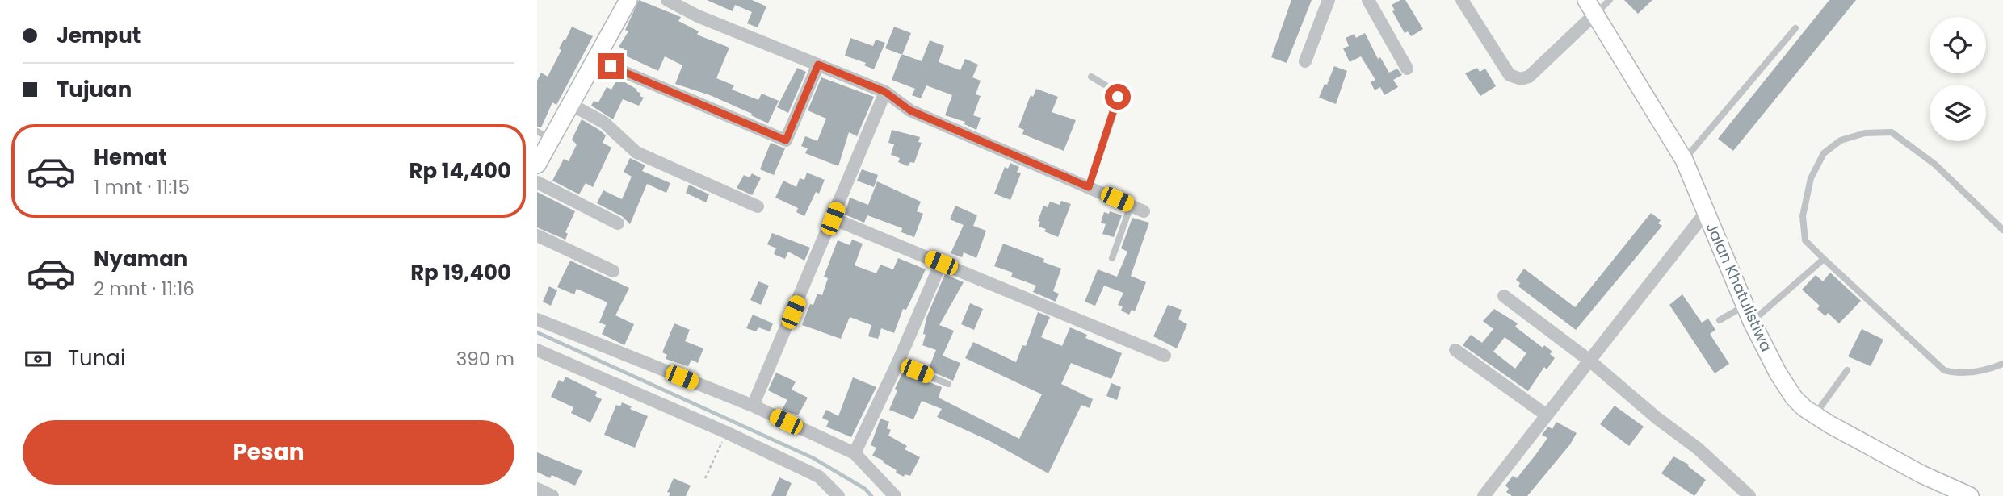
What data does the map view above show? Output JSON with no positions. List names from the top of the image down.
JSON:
{
  "streets": {
    "street": ["Jalan Khatulistiwa"]
  },
  "page": {
    "banner": ["Jemput", "Tujuan"],
    "list": [
      {
        "name": "Hemat",
        "note": "1 mnt · 11:15",
        "value": "Rp 14,400"
      },
      {
        "name": "Nyaman",
        "note": "2 mnt · 11:16",
        "value": "Rp 19,400"
      }
    ],
    "pay": ["Tunai", "390 m"],
    "buttons": "Pesan"
  }
}
